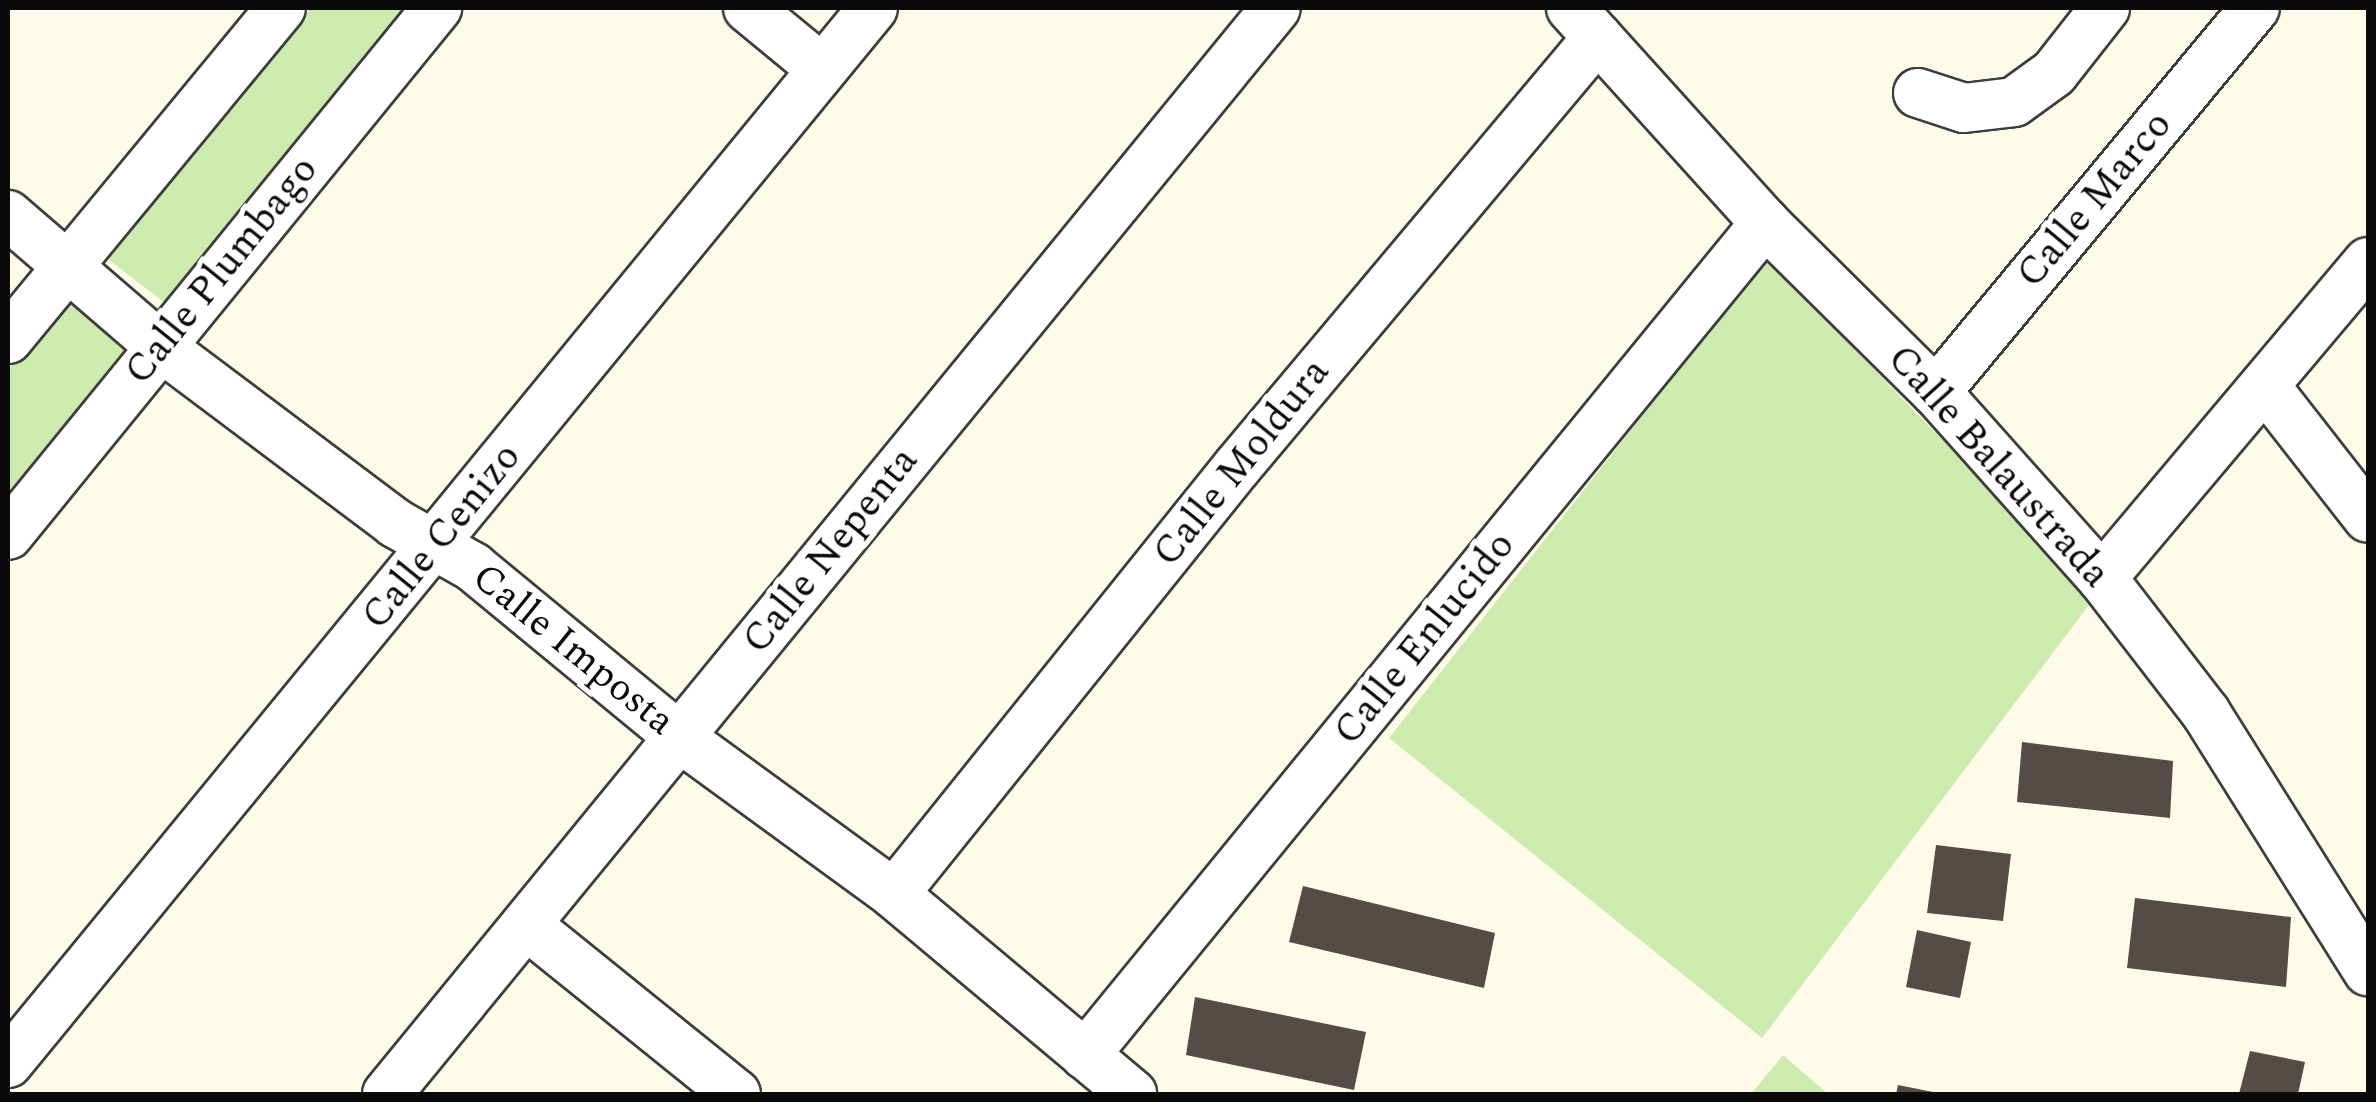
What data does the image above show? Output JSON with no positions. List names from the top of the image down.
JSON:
{
  "streets": {
    "street": [
      "Calle Marco",
      "Calle Plumbago",
      "Calle Moldura",
      "Calle Balaustrada",
      "Calle Cenizo",
      "Calle Nepenta",
      "Calle Enlucido",
      "Calle Imposta"
    ]
  },
  "crossings": [
    ["Calle Marco", "Calle Balaustrada"],
    ["Calle Plumbago", "Calle Imposta"],
    ["Calle Moldura", "Calle Balaustrada"],
    ["Calle Moldura", "Calle Imposta"],
    ["Calle Balaustrada", "Calle Enlucido"],
    ["Calle Cenizo", "Calle Imposta"],
    ["Calle Nepenta", "Calle Imposta"],
    ["Calle Enlucido", "Calle Imposta"]
  ]
}
